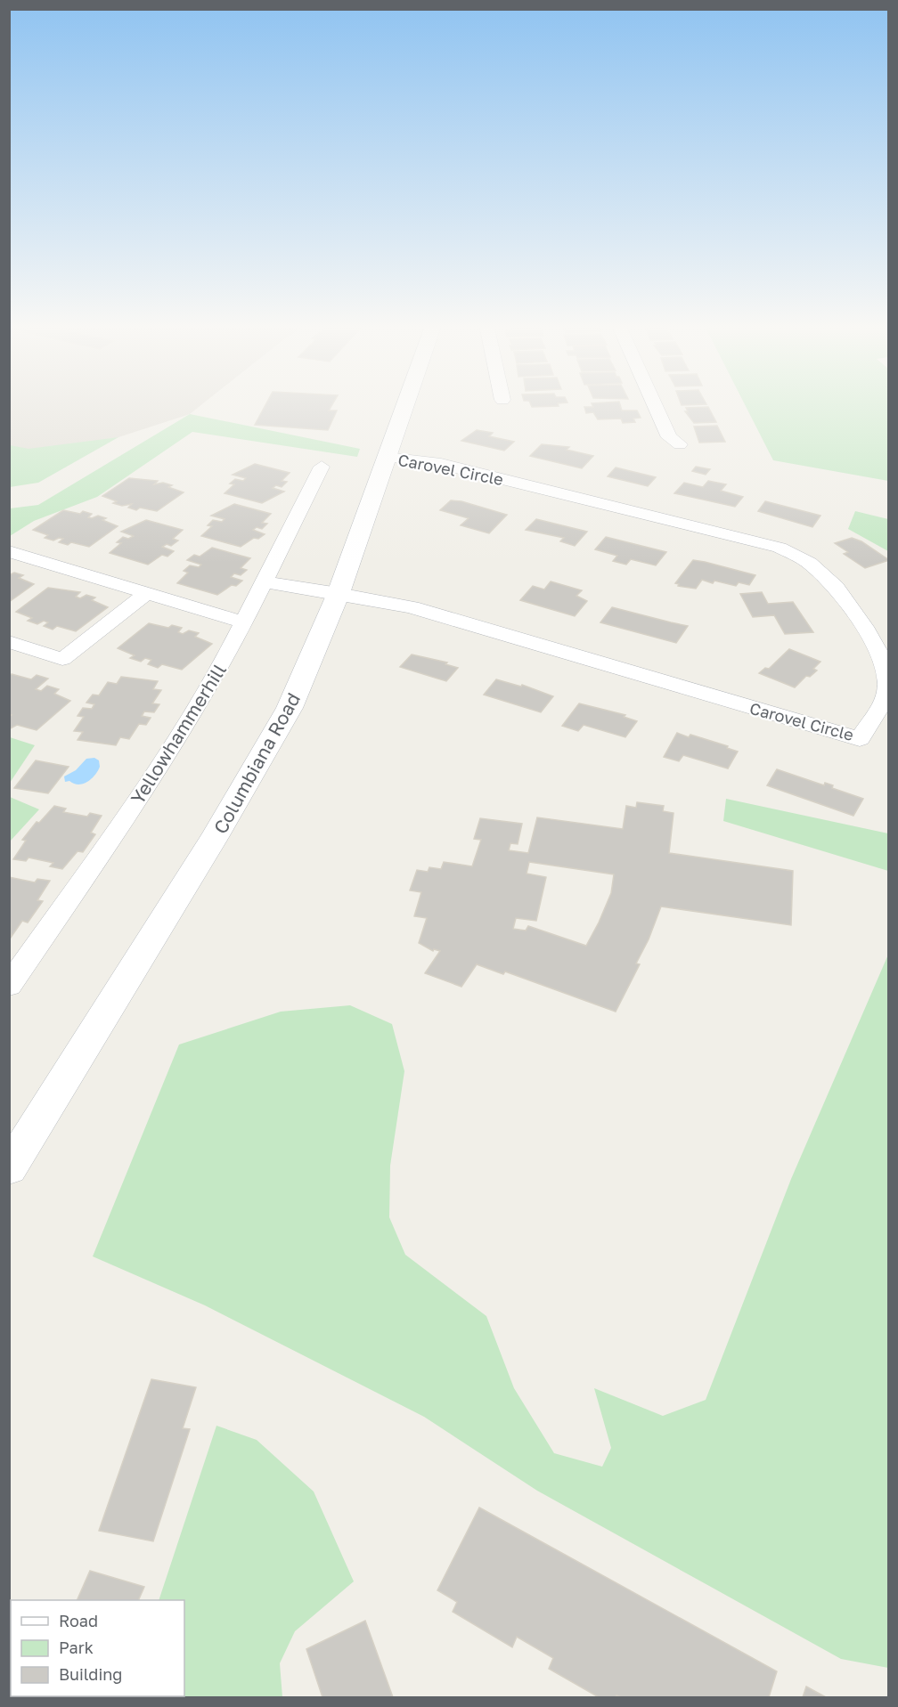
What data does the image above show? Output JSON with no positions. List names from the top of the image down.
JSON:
{
  "streets": {
    "main road": ["Columbiana Road"],
    "street": ["Carovel Circle", "Yellowhammerhill"]
  },
  "crossings": [
    ["Carovel Circle", "Columbiana Road"]
  ],
  "legend": ["Road", "Park", "Building"]
}
